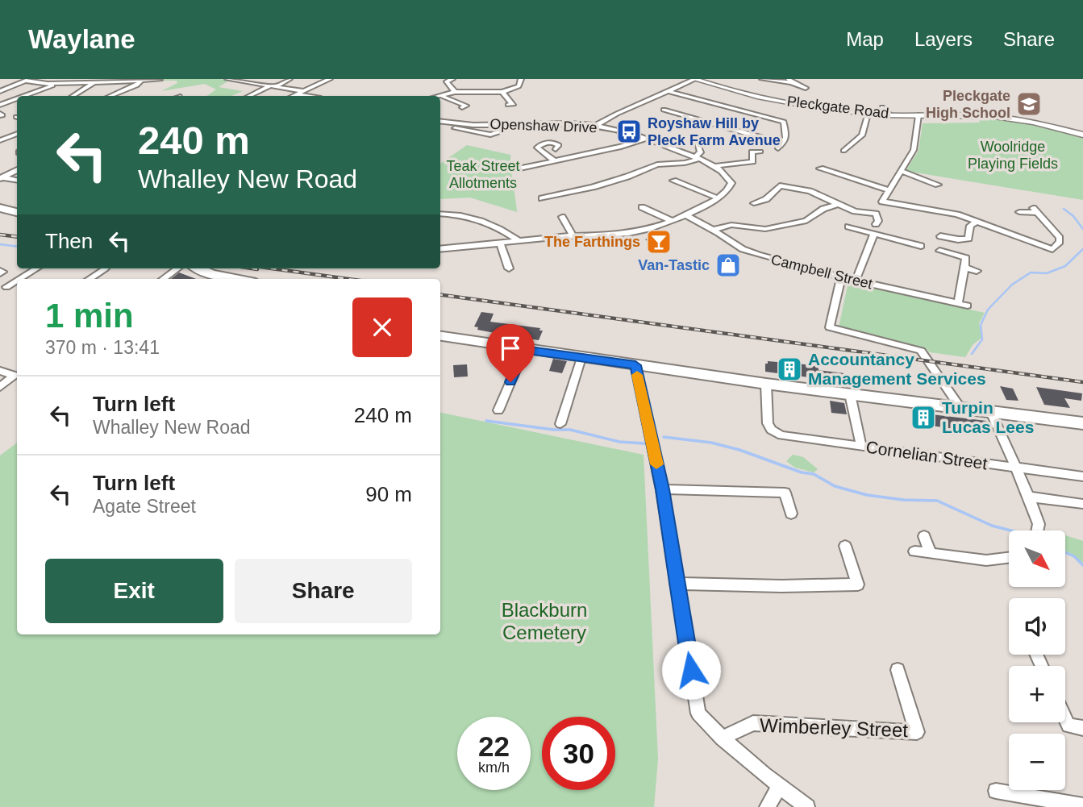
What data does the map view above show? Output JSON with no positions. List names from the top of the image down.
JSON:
{
  "streets": {
    "main road": ["Pleckgate Road"],
    "street": [
      "Openshaw Drive",
      "Campbell Street",
      "Cornelian Street",
      "Wimberley Street"
    ]
  },
  "parks": ["Woolridge Playing Fields", "Teak Street Allotments", "Blackburn Cemetery"],
  "places": {
    "school or university": ["Pleckgate High School"],
    "bus stop": ["Royshaw Hill by Pleck Farm Avenue"],
    "bar": ["The Farthings"],
    "shop": ["Van-Tastic"],
    "building": ["Accountancy Management Services", "Turpin Lucas Lees"]
  },
  "north": "bottom right",
  "page": {
    "header": "Waylane",
    "nav": ["Map", "Layers", "Share"],
    "turn": ["240 m", "Whalley New Road"],
    "then": "Then",
    "heading": ["1 min", "370 m · 13:41"],
    "list": [
      {
        "name": "Turn left",
        "note": "Whalley New Road",
        "value": "240 m"
      },
      {
        "name": "Turn left",
        "note": "Agate Street",
        "value": "90 m"
      }
    ],
    "map_buttons": ["+", "−"],
    "buttons": ["Exit", "Share"],
    "speed": "22 km/h",
    "limit": "30"
  }
}
